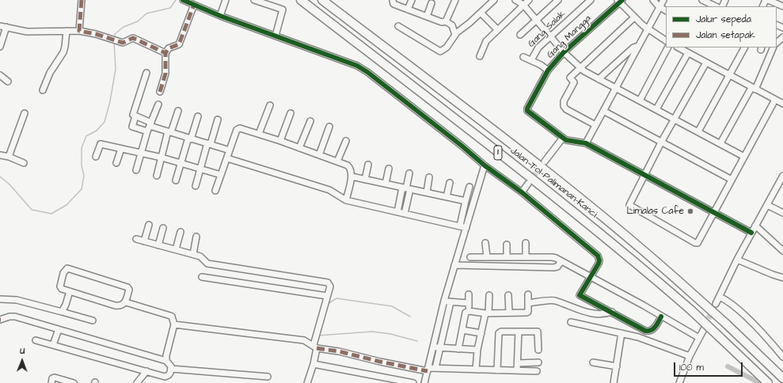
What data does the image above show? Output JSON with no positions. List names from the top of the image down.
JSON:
{
  "streets": {
    "highway": ["1", "Jalan Tol Palimanan–Kanci"],
    "street": ["Gang Salak", "Gang Mangga"]
  },
  "places": ["Limalas Cafe"],
  "legend": ["Jalur sepeda", "Jalan setapak"],
  "scale_bar": "100 m",
  "north": "top"
}
